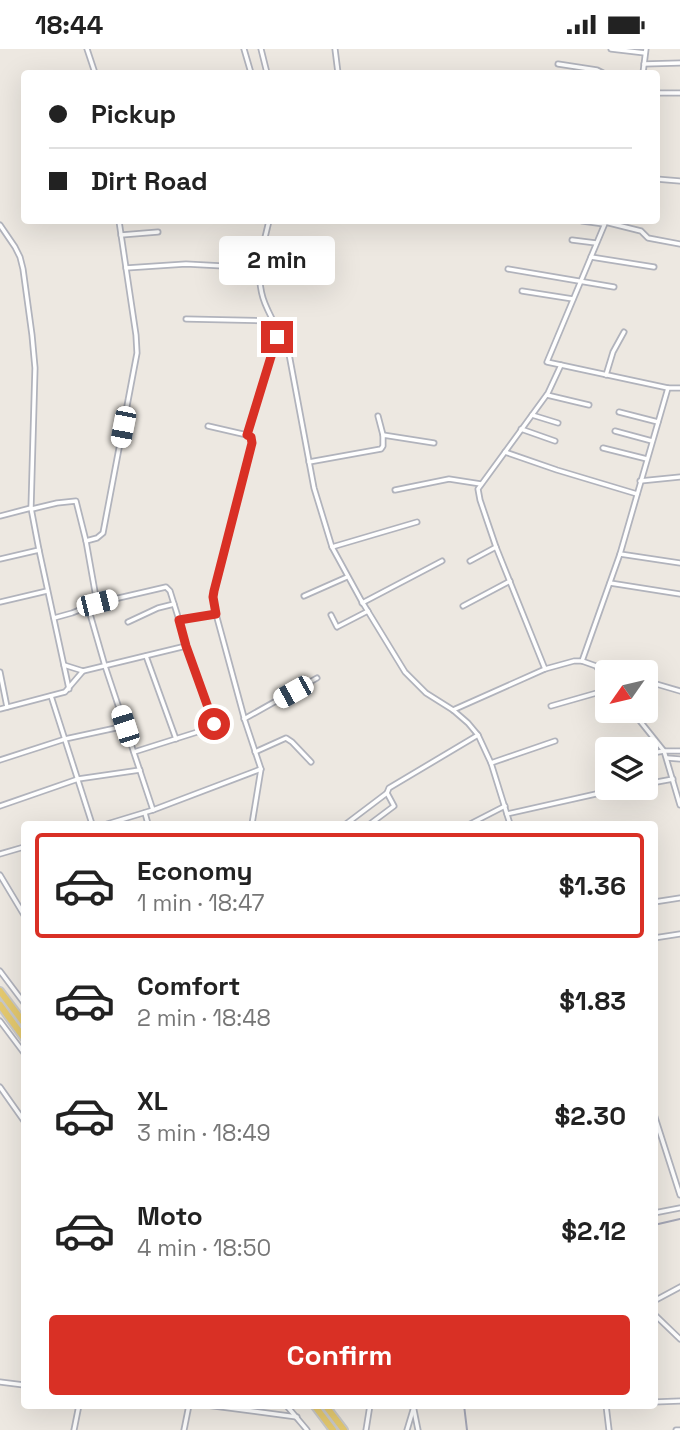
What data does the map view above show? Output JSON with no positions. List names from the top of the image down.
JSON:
{
  "north": "bottom left",
  "page": {
    "status": "18:44",
    "banner": ["Pickup", "Dirt Road"],
    "bubble": "2 min",
    "list": [
      {
        "name": "Economy",
        "note": "1 min · 18:47",
        "value": "$1.36"
      },
      {
        "name": "Comfort",
        "note": "2 min · 18:48",
        "value": "$1.83"
      },
      {
        "name": "XL",
        "note": "3 min · 18:49",
        "value": "$2.30"
      },
      {
        "name": "Moto",
        "note": "4 min · 18:50",
        "value": "$2.12"
      }
    ],
    "buttons": "Confirm"
  }
}
